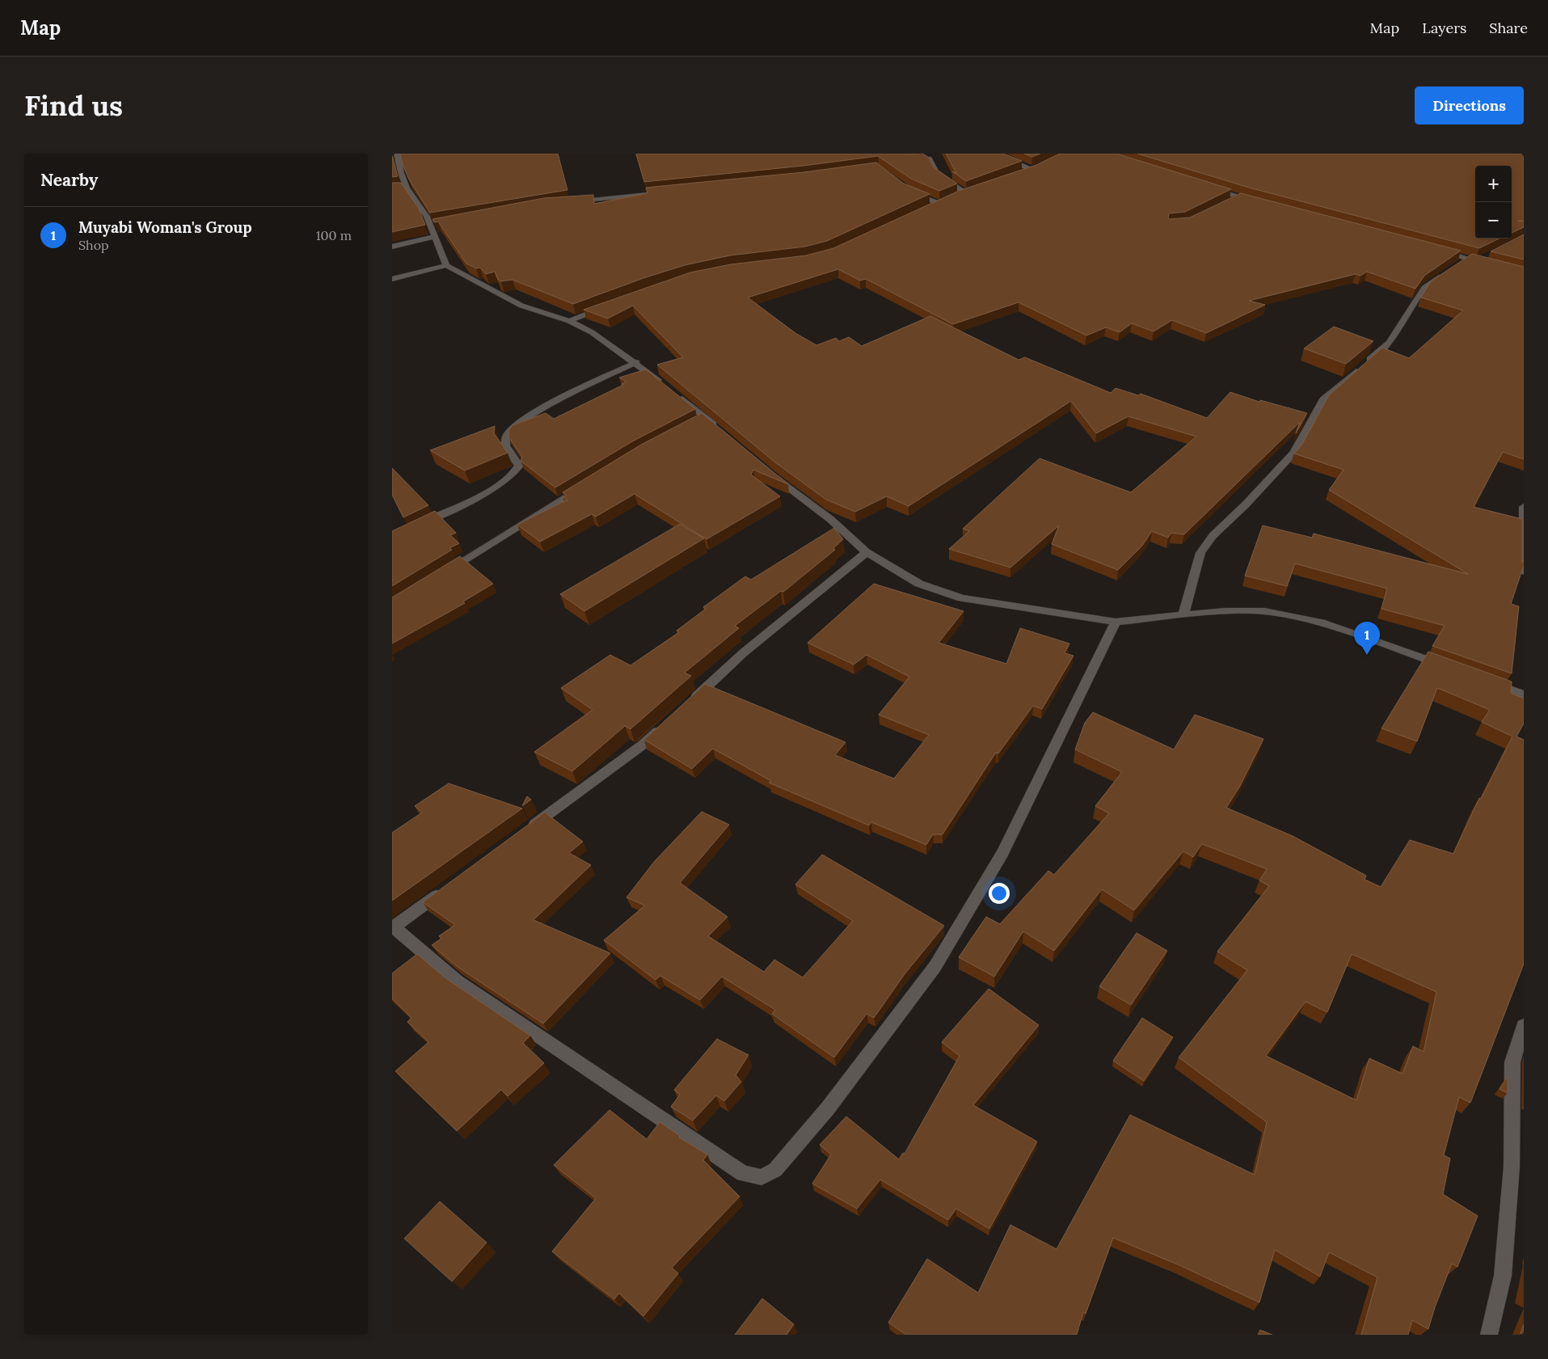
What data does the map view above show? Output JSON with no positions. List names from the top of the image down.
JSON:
{
  "page": {
    "header": "Map",
    "nav": ["Map", "Layers", "Share"],
    "buttons": "Directions",
    "title": "Find us",
    "heading": "Nearby",
    "map_buttons": ["+", "−"],
    "list": [
      {
        "mark": "1",
        "name": "Muyabi Woman's Group",
        "note": "Shop",
        "value": "100 m"
      }
    ],
    "pins": "1"
  }
}
